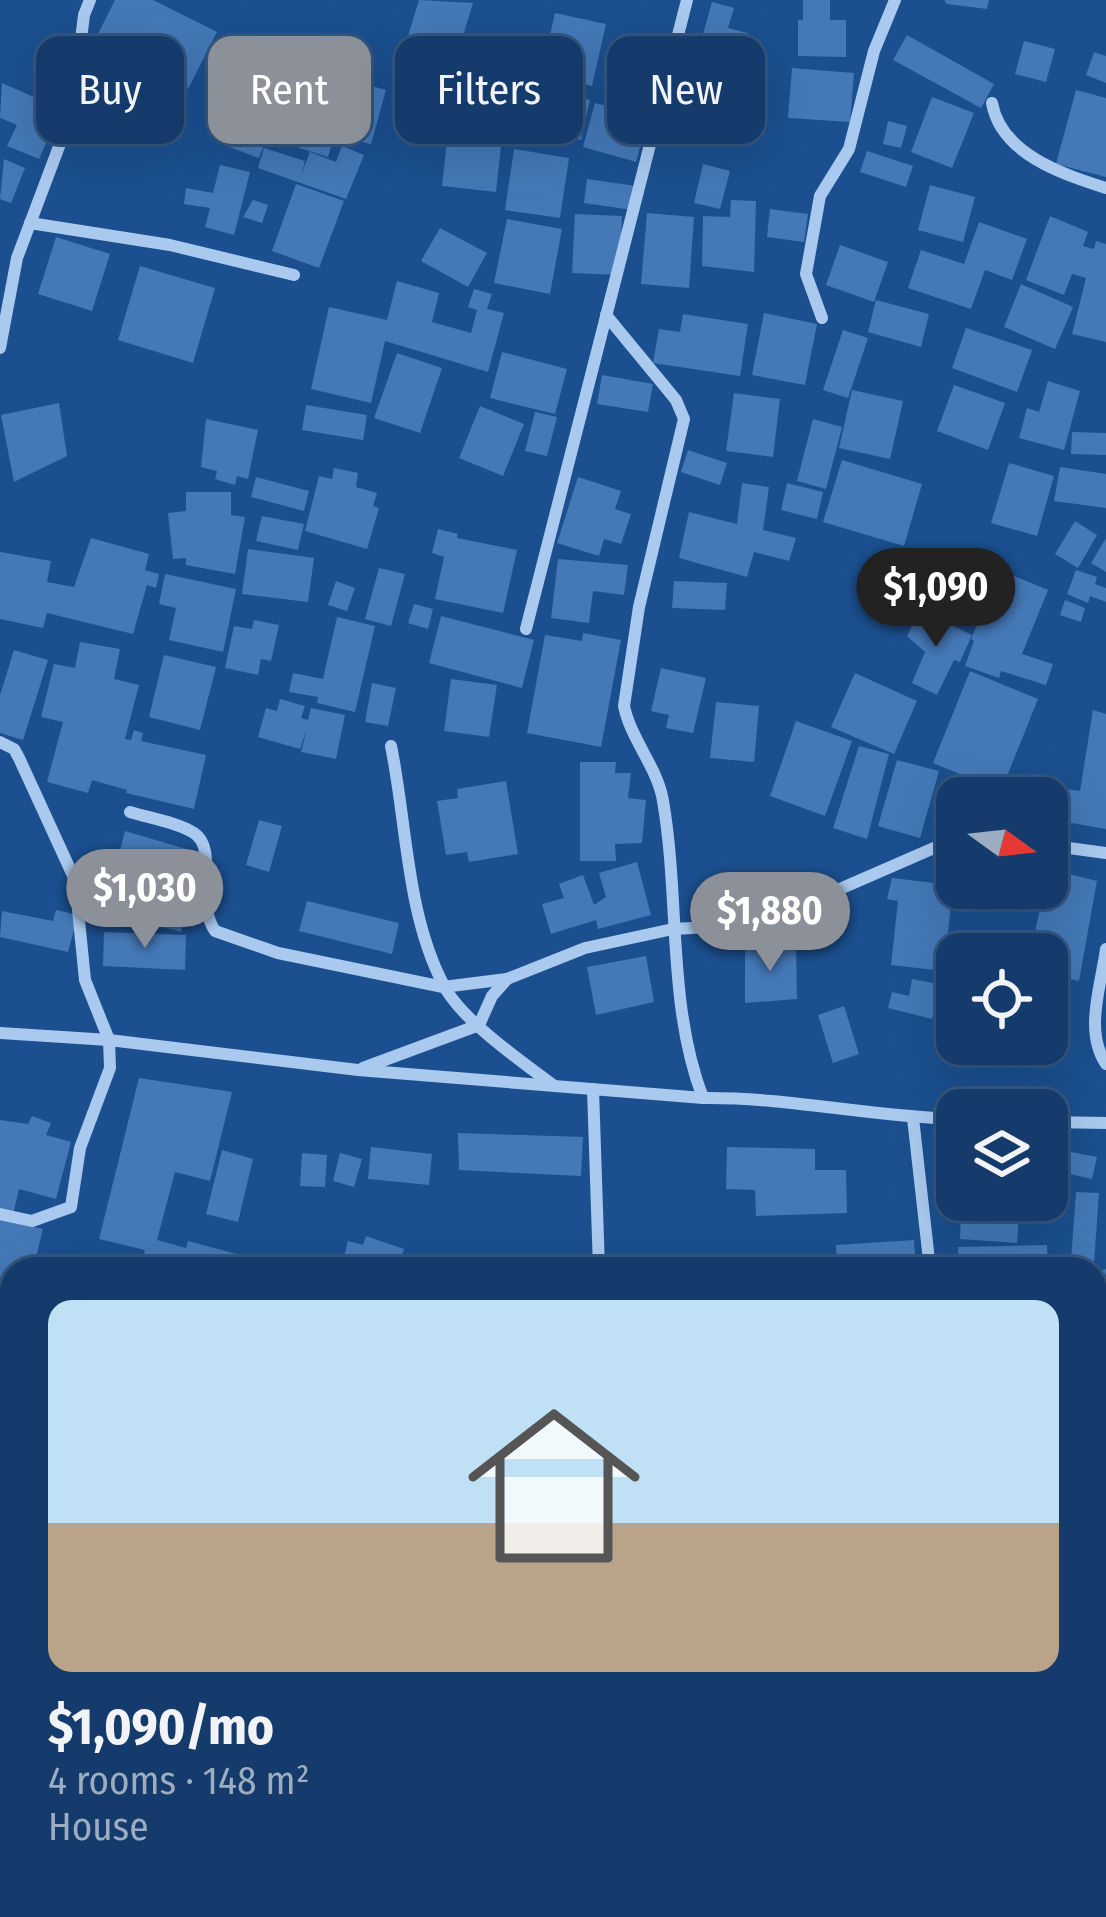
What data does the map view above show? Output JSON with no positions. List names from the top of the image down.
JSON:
{
  "north": "right",
  "page": {
    "chip": [
      "Buy",
      "Rent",
      "Filters",
      "New"
    ],
    "price": ["$1,090", "$1,030", "$1,880"],
    "list": [
      {
        "name": "$1,090/mo",
        "note": "4 rooms · 148 m² · House"
      }
    ]
  }
}
